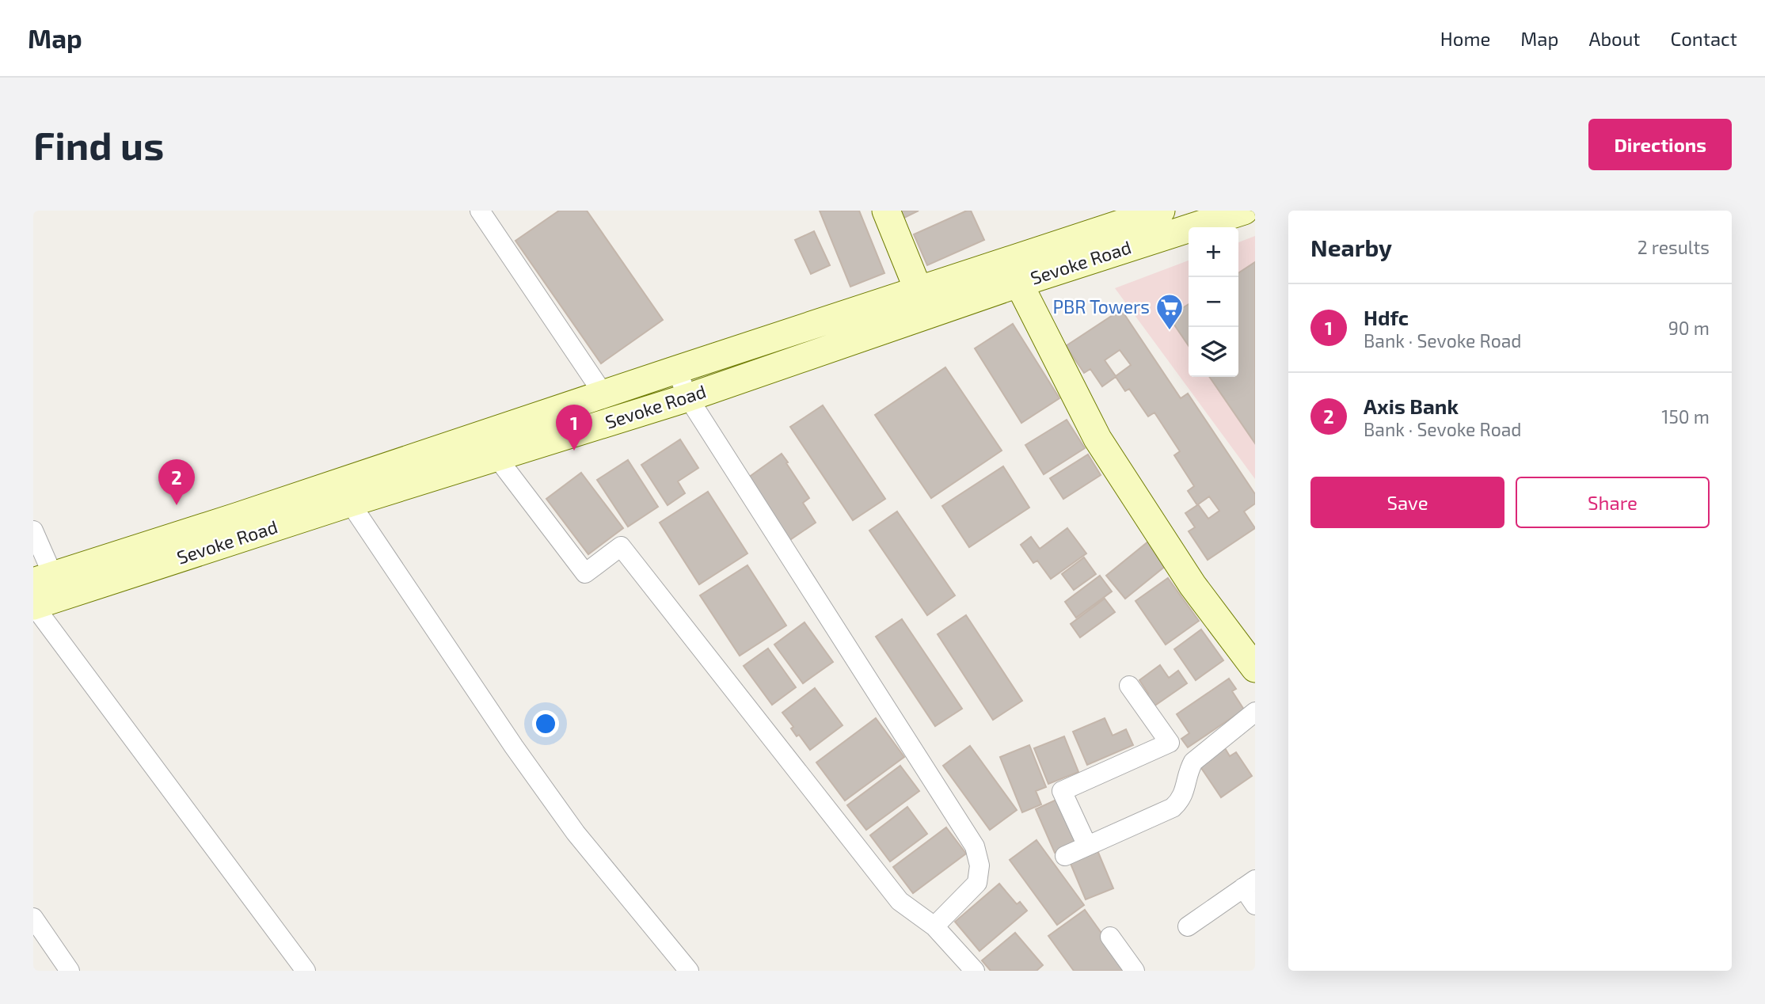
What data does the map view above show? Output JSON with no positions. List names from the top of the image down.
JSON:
{
  "streets": {
    "main road": ["Sevoke Road"]
  },
  "places": {
    "supermarket": ["PBR Towers"]
  },
  "page": {
    "header": "Map",
    "nav": [
      "Home",
      "Map",
      "About",
      "Contact"
    ],
    "buttons": [
      "Directions",
      ["Save", "Share"]
    ],
    "title": "Find us",
    "heading": ["Nearby", "2 results"],
    "map_buttons": ["+", "−"],
    "list": [
      {
        "mark": "1",
        "name": "Hdfc",
        "note": "Bank · Sevoke Road",
        "value": "90 m"
      },
      {
        "mark": "2",
        "name": "Axis Bank",
        "note": "Bank · Sevoke Road",
        "value": "150 m"
      }
    ],
    "pins": ["1", "2"]
  }
}
